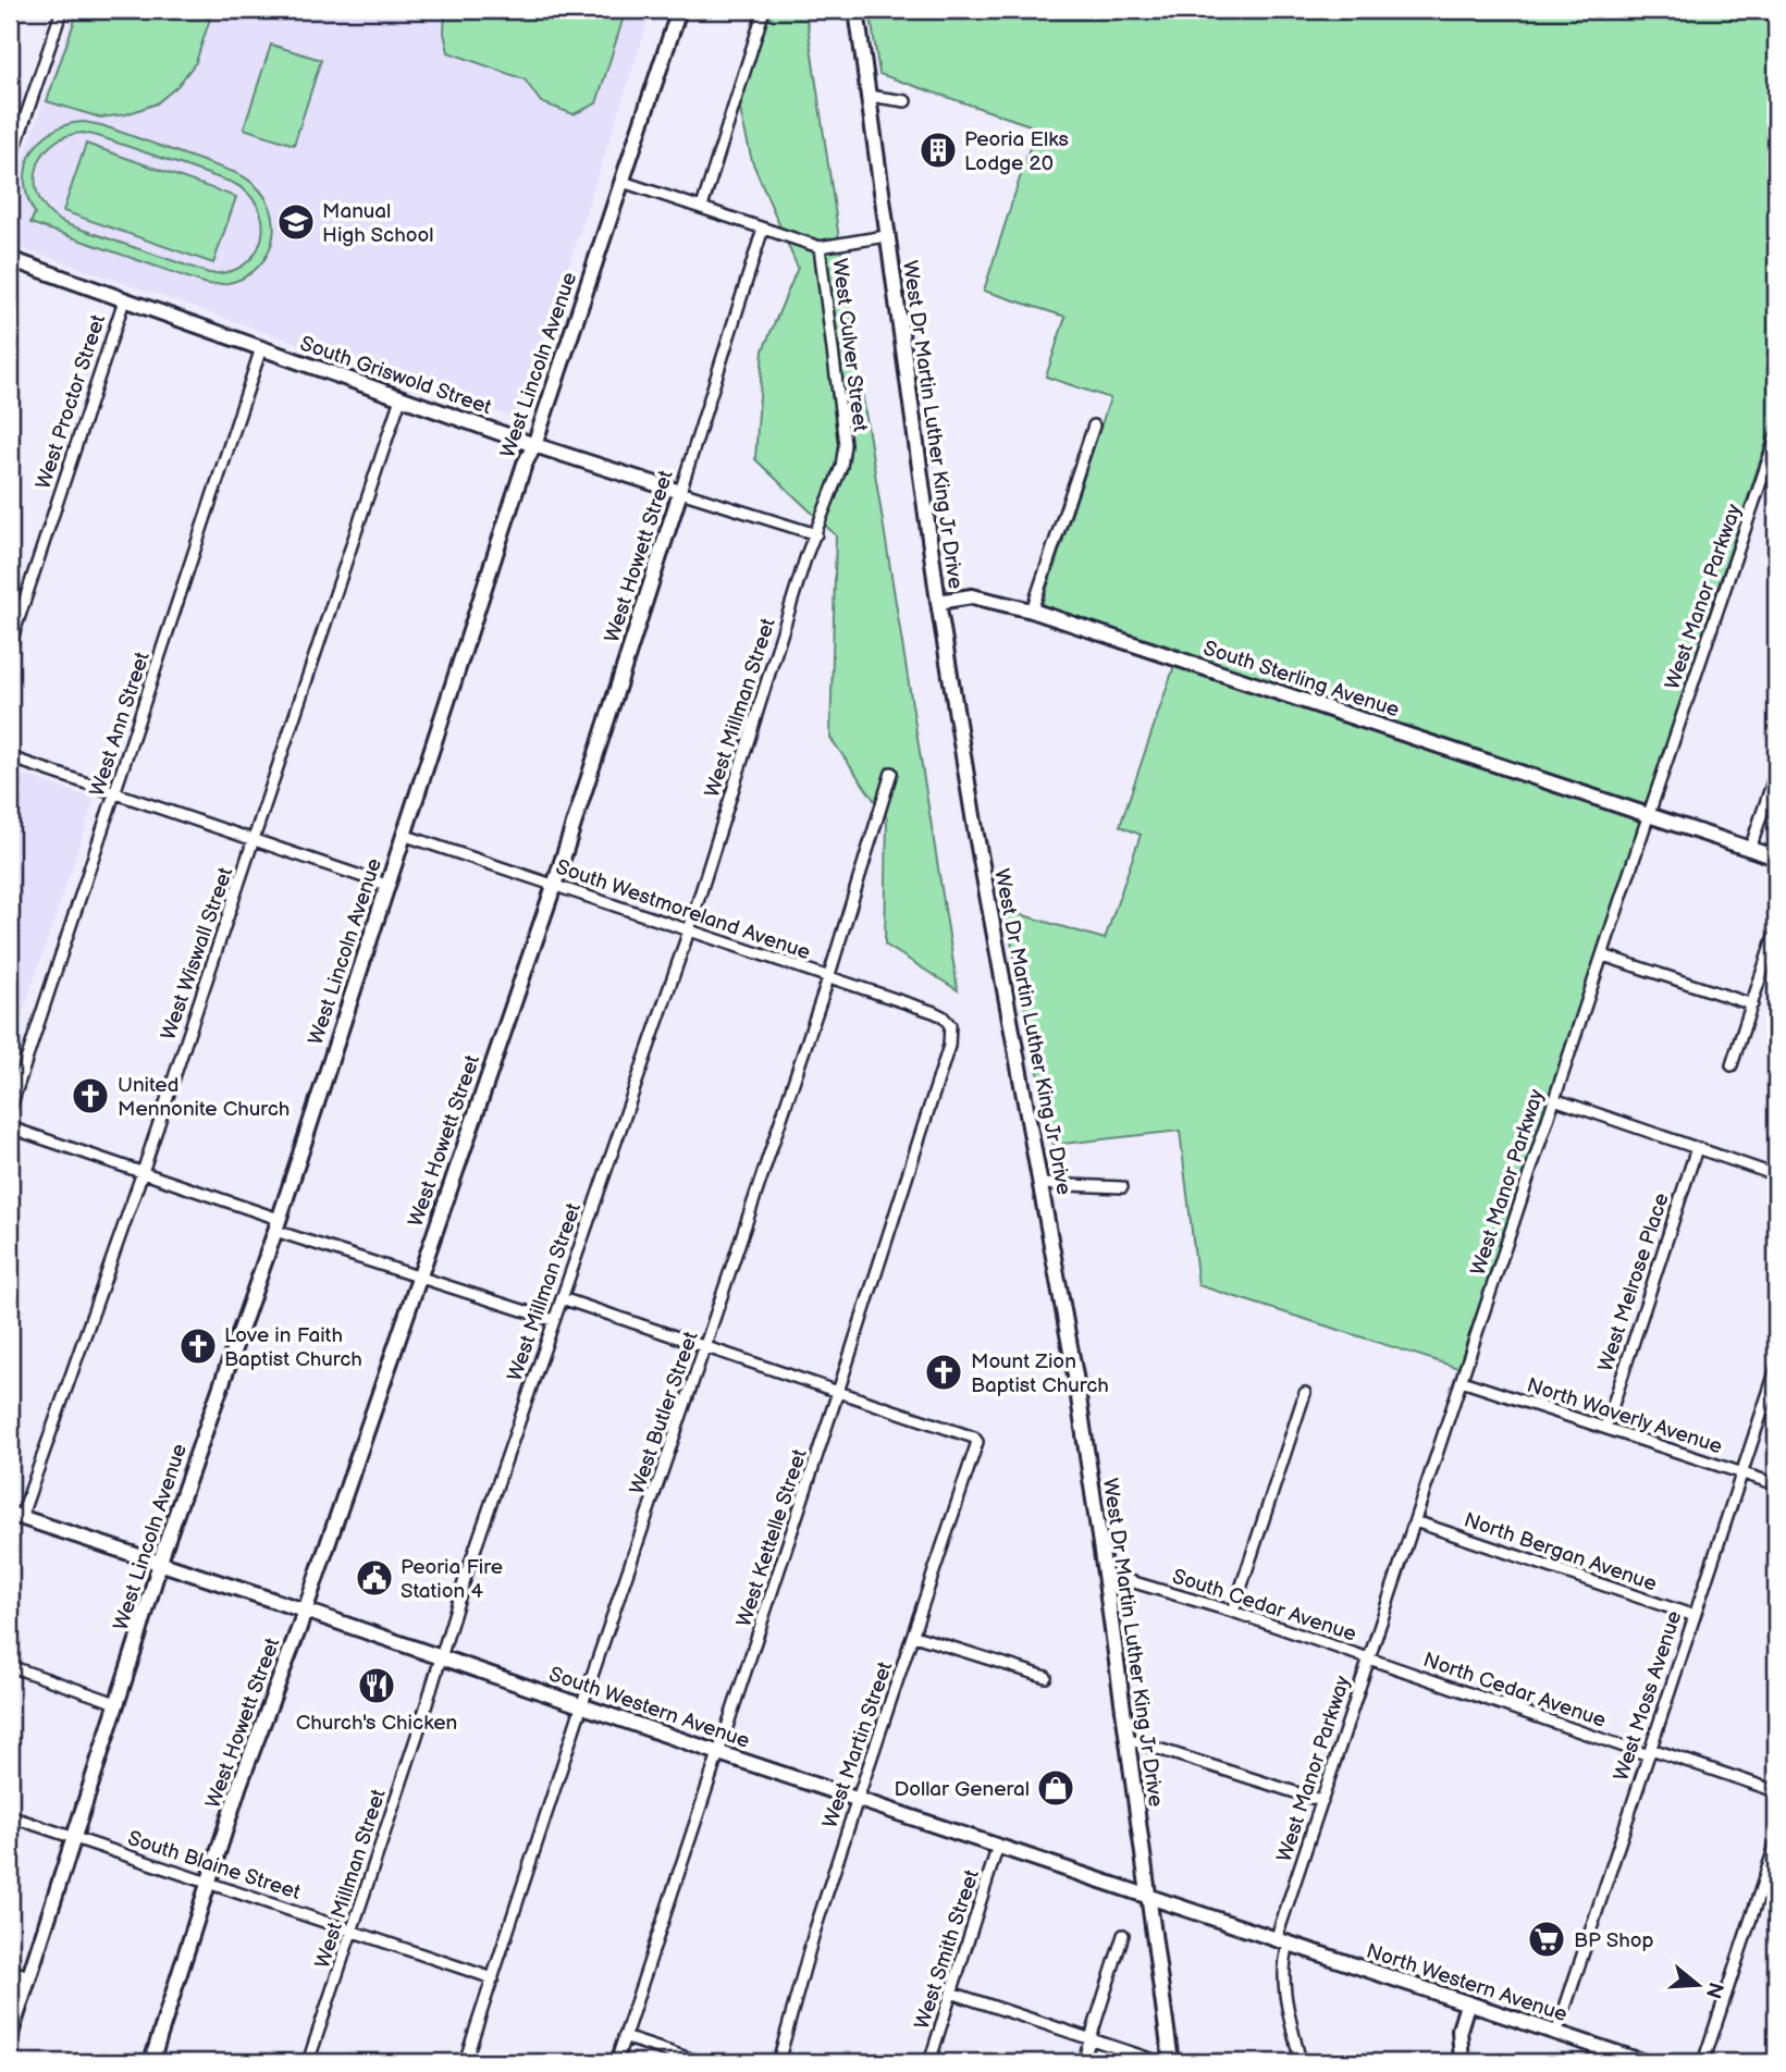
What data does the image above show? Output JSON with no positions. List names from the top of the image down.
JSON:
{
  "streets": {
    "main road": [
      "West Lincoln Avenue",
      "South Griswold Street",
      "West Dr Martin Luther King Jr Drive",
      "West Howett Street",
      "South Sterling Avenue",
      "South Western Avenue",
      "North Western Avenue"
    ],
    "street": [
      "West Culver Street",
      "West Proctor Street",
      "West Manor Parkway",
      "West Millman Street",
      "West Ann Street",
      "South Westmoreland Avenue",
      "West Wiswall Street",
      "West Melrose Place",
      "West Butler Street",
      "North Waverly Avenue",
      "West Kettelle Street",
      "North Bergan Avenue",
      "South Cedar Avenue",
      "North Cedar Avenue",
      "West Moss Avenue",
      "West Martin Street",
      "South Blaine Street",
      "West Smith Street"
    ]
  },
  "crossings": [
    ["West Culver Street", "South Griswold Street"],
    ["West Culver Street", "West Millman Street"],
    ["West Lincoln Avenue", "South Griswold Street"],
    ["West Lincoln Avenue", "South Westmoreland Avenue"],
    ["West Lincoln Avenue", "South Western Avenue"],
    ["West Lincoln Avenue", "South Blaine Street"],
    ["South Griswold Street", "West Proctor Street"],
    ["South Griswold Street", "West Howett Street"],
    ["South Griswold Street", "West Millman Street"],
    ["South Griswold Street", "West Ann Street"],
    ["South Griswold Street", "West Wiswall Street"],
    ["West Dr Martin Luther King Jr Drive", "South Sterling Avenue"],
    ["West Dr Martin Luther King Jr Drive", "South Cedar Avenue"],
    ["West Dr Martin Luther King Jr Drive", "South Western Avenue"],
    ["West Howett Street", "South Westmoreland Avenue"],
    ["West Howett Street", "South Western Avenue"],
    ["West Howett Street", "South Blaine Street"],
    ["West Manor Parkway", "South Sterling Avenue"],
    ["West Manor Parkway", "North Waverly Avenue"],
    ["West Manor Parkway", "North Bergan Avenue"],
    ["West Manor Parkway", "South Cedar Avenue"],
    ["West Manor Parkway", "North Cedar Avenue"],
    ["West Manor Parkway", "South Western Avenue"],
    ["West Manor Parkway", "North Western Avenue"],
    ["West Millman Street", "South Westmoreland Avenue"],
    ["West Millman Street", "South Western Avenue"],
    ["West Millman Street", "South Blaine Street"],
    ["South Westmoreland Avenue", "West Butler Street"],
    ["South Westmoreland Avenue", "West Kettelle Street"],
    ["West Wiswall Street", "South Western Avenue"],
    ["West Melrose Place", "North Waverly Avenue"],
    ["West Butler Street", "South Western Avenue"],
    ["West Butler Street", "South Blaine Street"],
    ["North Waverly Avenue", "West Moss Avenue"],
    ["West Kettelle Street", "South Western Avenue"],
    ["West Kettelle Street", "West Martin Street"],
    ["North Bergan Avenue", "West Moss Avenue"],
    ["South Cedar Avenue", "North Cedar Avenue"],
    ["North Cedar Avenue", "West Moss Avenue"],
    ["West Moss Avenue", "North Western Avenue"],
    ["South Western Avenue", "West Martin Street"],
    ["South Western Avenue", "West Smith Street"],
    ["South Western Avenue", "North Western Avenue"]
  ],
  "places": {
    "building": ["Peoria Elks Lodge 20"],
    "school or university": ["Manual High School"],
    "church": ["United Mennonite Church", "Love in Faith Baptist Church", "Mount Zion Baptist Church"],
    "public building": ["Peoria Fire Station 4"],
    "restaurant": ["Church's Chicken"],
    "shop": ["Dollar General"],
    "supermarket": ["BP Shop"]
  },
  "north": "right"
}
